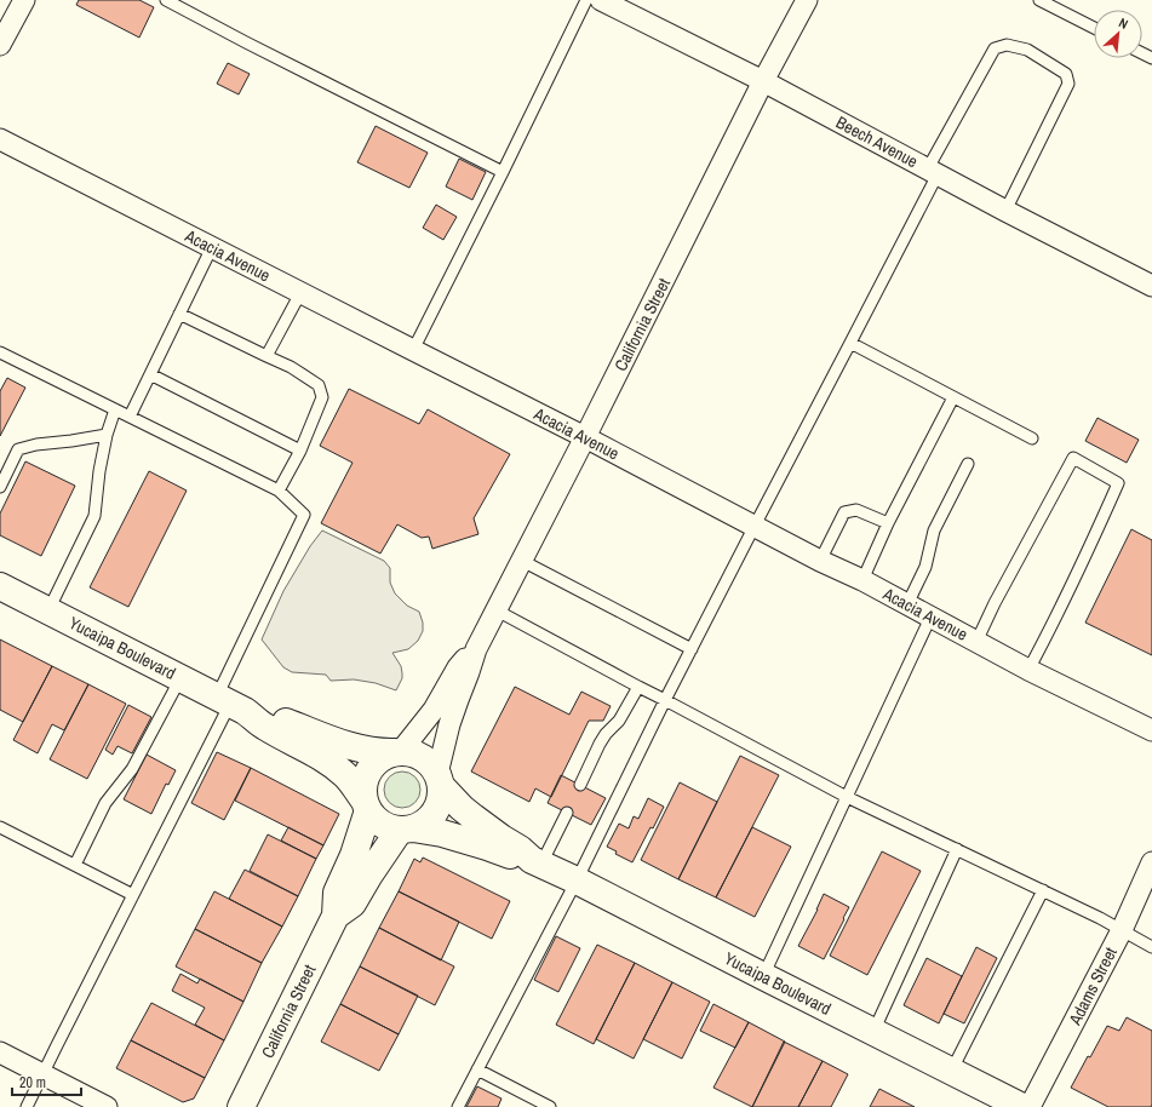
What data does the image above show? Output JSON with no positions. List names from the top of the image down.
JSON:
{
  "streets": {
    "main road": ["California Street", "Yucaipa Boulevard"],
    "street": ["Beech Avenue", "Acacia Avenue", "Adams Street"]
  },
  "crossings": [
    ["Beech Avenue", "California Street"],
    ["Acacia Avenue", "California Street"],
    ["California Street", "Yucaipa Boulevard"]
  ],
  "scale_bar": "20 m",
  "north": "top right"
}
